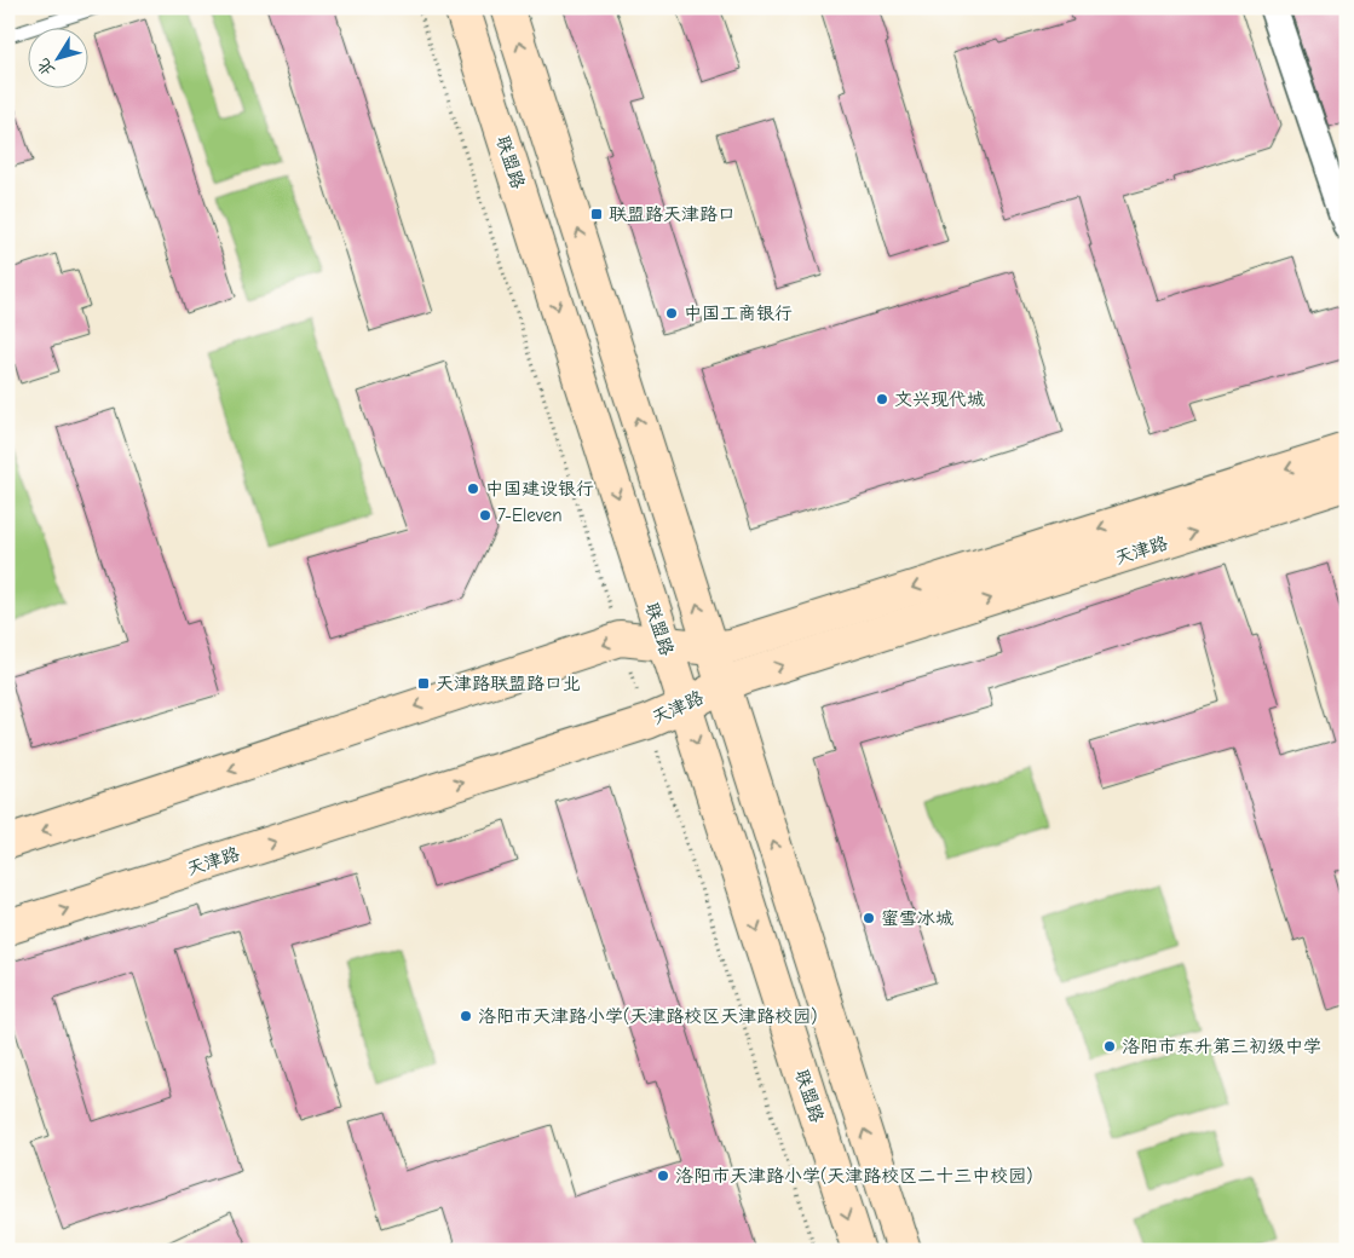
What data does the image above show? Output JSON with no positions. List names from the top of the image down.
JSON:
{
  "streets": {
    "main road": ["联盟路", "天津路"]
  },
  "crossings": [
    ["联盟路", "天津路"]
  ],
  "places": {
    "transit": ["联盟路天津路口", "天津路联盟路口北"],
    "other": [
      "中国工商银行",
      "文兴现代城",
      "中国建设银行",
      "7-Eleven",
      "蜜雪冰城",
      "洛阳市天津路小学(天津路校区天津路校园)",
      "洛阳市东升第三初级中学",
      "洛阳市天津路小学(天津路校区二十三中校园)"
    ]
  },
  "north": "bottom left"
}
